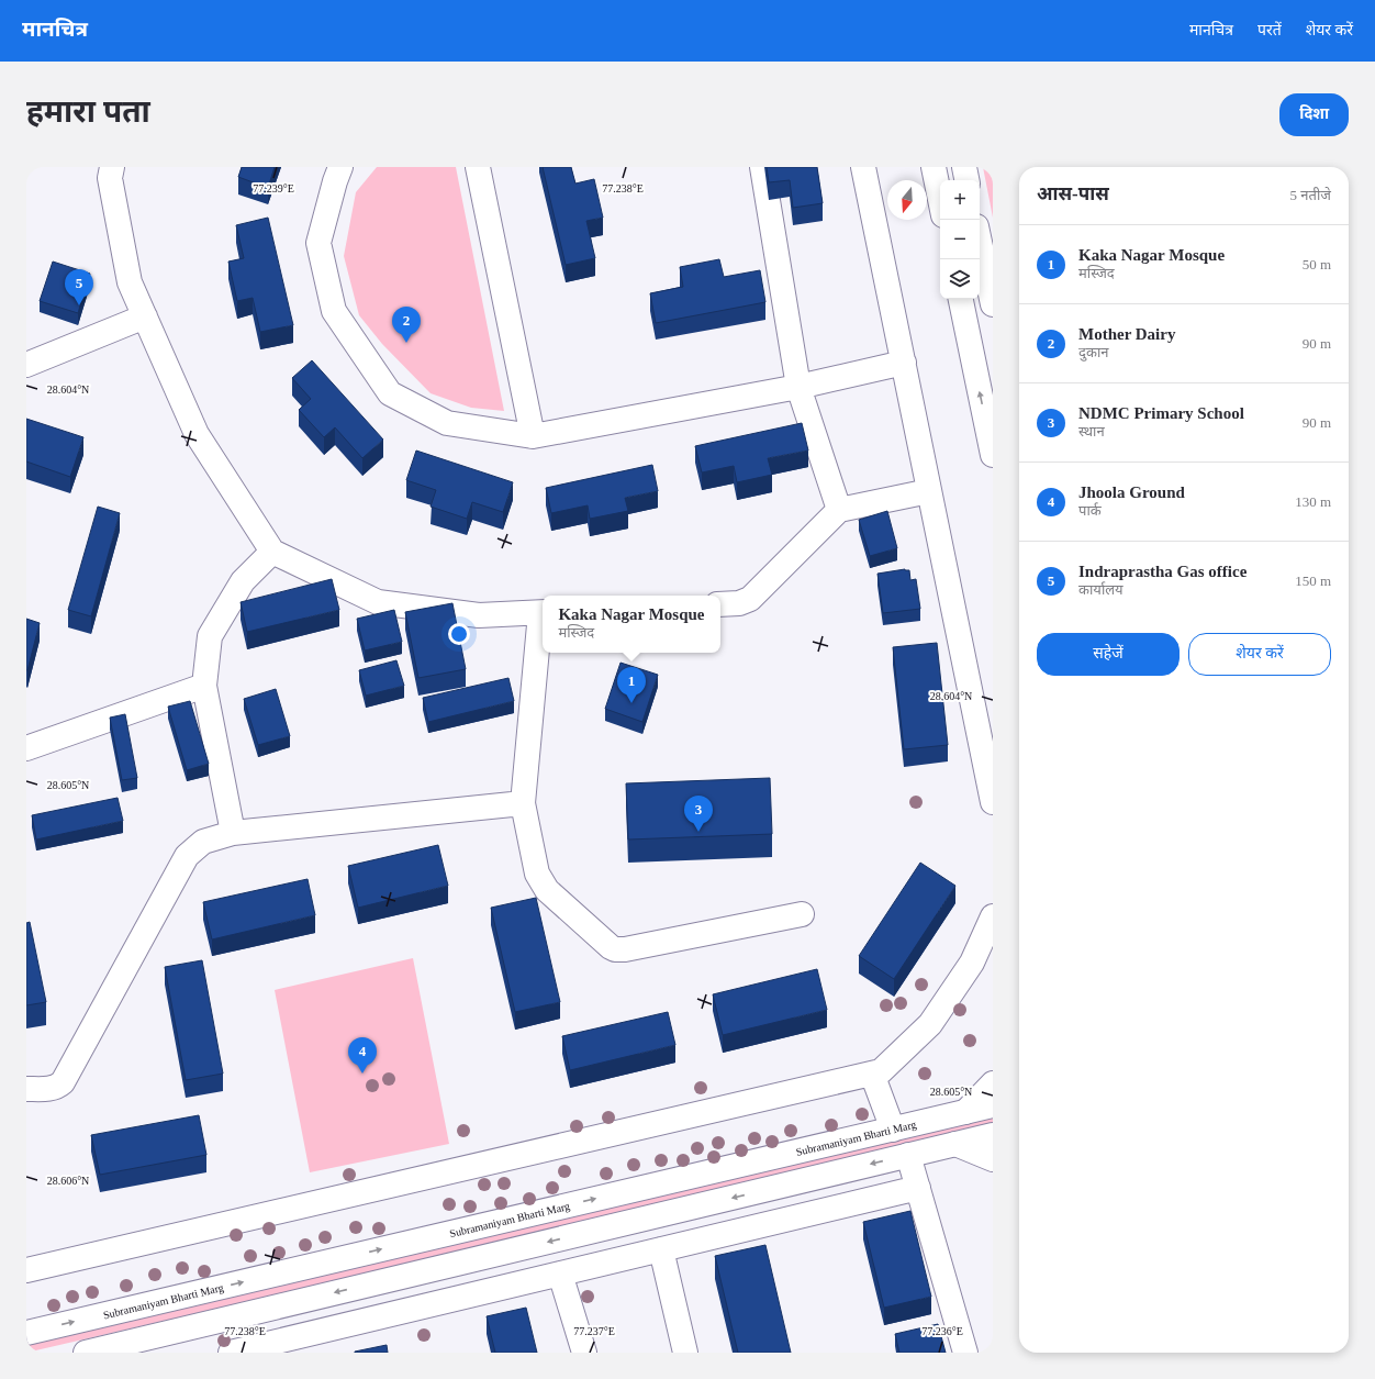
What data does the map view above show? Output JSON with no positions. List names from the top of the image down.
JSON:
{
  "streets": {
    "street": ["Subramaniyam Bharti Marg"]
  },
  "north": "bottom",
  "page": {
    "header": "मानचित्र",
    "nav": ["मानचित्र", "परतें", "शेयर करें"],
    "buttons": [
      "दिशा",
      ["सहेजें", "शेयर करें"]
    ],
    "title": "हमारा पता",
    "heading": ["आस-पास", "5 नतीजे"],
    "map_buttons": ["+", "−"],
    "list": [
      {
        "mark": "1",
        "name": "Kaka Nagar Mosque",
        "note": "मस्जिद",
        "value": "50 m"
      },
      {
        "mark": "2",
        "name": "Mother Dairy",
        "note": "दुकान",
        "value": "90 m"
      },
      {
        "mark": "3",
        "name": "NDMC Primary School",
        "note": "स्थान",
        "value": "90 m"
      },
      {
        "mark": "4",
        "name": "Jhoola Ground",
        "note": "पार्क",
        "value": "130 m"
      },
      {
        "mark": "5",
        "name": "Indraprastha Gas office",
        "note": "कार्यालय",
        "value": "150 m"
      }
    ],
    "pins": [
      "5",
      "2",
      "1",
      "3",
      "4"
    ],
    "popup": ["Kaka Nagar Mosque", "मस्जिद"]
  },
  "coordinates": [
    "77.239°E",
    "77.238°E",
    "28.604°N",
    "28.605°N",
    "28.606°N",
    "77.237°E",
    "77.236°E"
  ]
}
